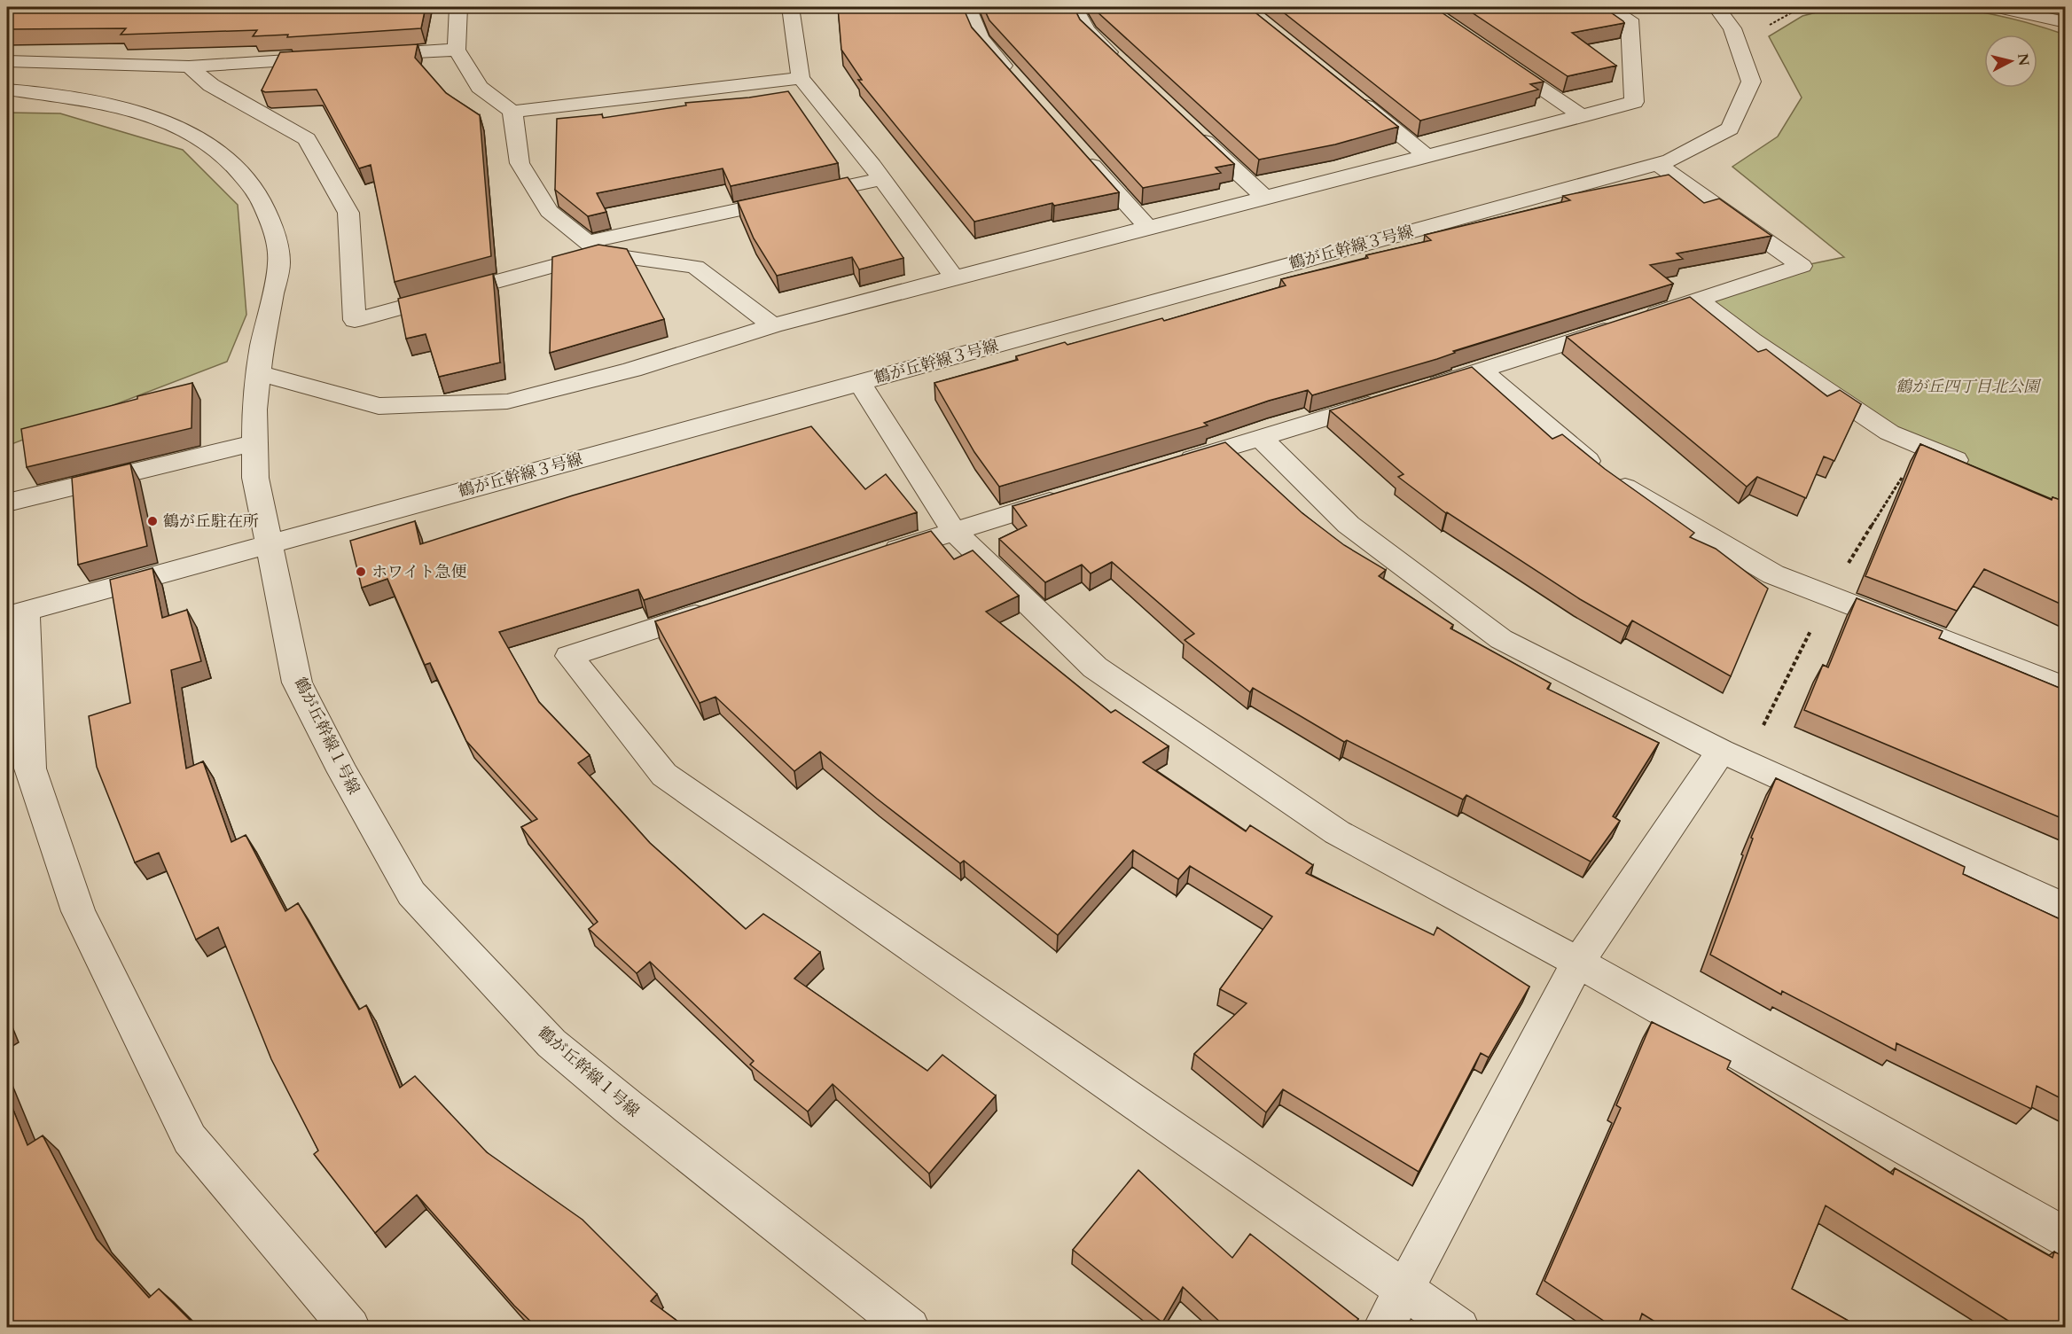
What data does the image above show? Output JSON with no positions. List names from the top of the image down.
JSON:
{
  "streets": {
    "street": ["鶴が丘幹線３号線", "鶴が丘幹線１号線"]
  },
  "crossings": [
    ["鶴が丘幹線３号線", "鶴が丘幹線１号線"]
  ],
  "parks": ["鶴が丘四丁目北公園"],
  "places": ["鶴が丘駐在所", "ホワイト急便"],
  "north": "right"
}
